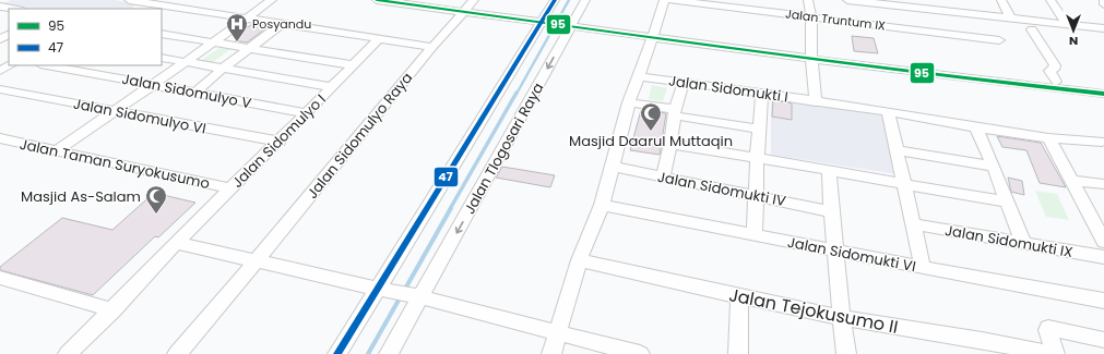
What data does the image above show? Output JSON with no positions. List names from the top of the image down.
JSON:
{
  "streets": {
    "street": [
      "Jalan Truntum IX",
      "Jalan Sidomukti I",
      "Jalan Sidomulyo V",
      "Jalan Sidomulyo VI",
      "Jalan Sidomulyo Raya",
      "Jalan Sidomulyo I",
      "Jalan Tlogosari Raya",
      "Jalan Taman Suryokusumo",
      "Jalan Sidomukti IV",
      "Jalan Sidomukti IX",
      "Jalan Sidomukti VI",
      "Jalan Tejokusumo II"
    ]
  },
  "crossings": [
    ["Jalan Sidomulyo V", "Jalan Sidomulyo I"],
    ["Jalan Sidomulyo VI", "Jalan Sidomulyo I"],
    ["Jalan Sidomulyo I", "Jalan Taman Suryokusumo"]
  ],
  "places": {
    "hospital": ["Posyandu"],
    "mosque": ["Masjid Daarul Muttaqin", "Masjid As-Salam"]
  },
  "lines": ["transit line 95", "transit line 47"],
  "legend": ["95", "47"],
  "north": "bottom"
}
